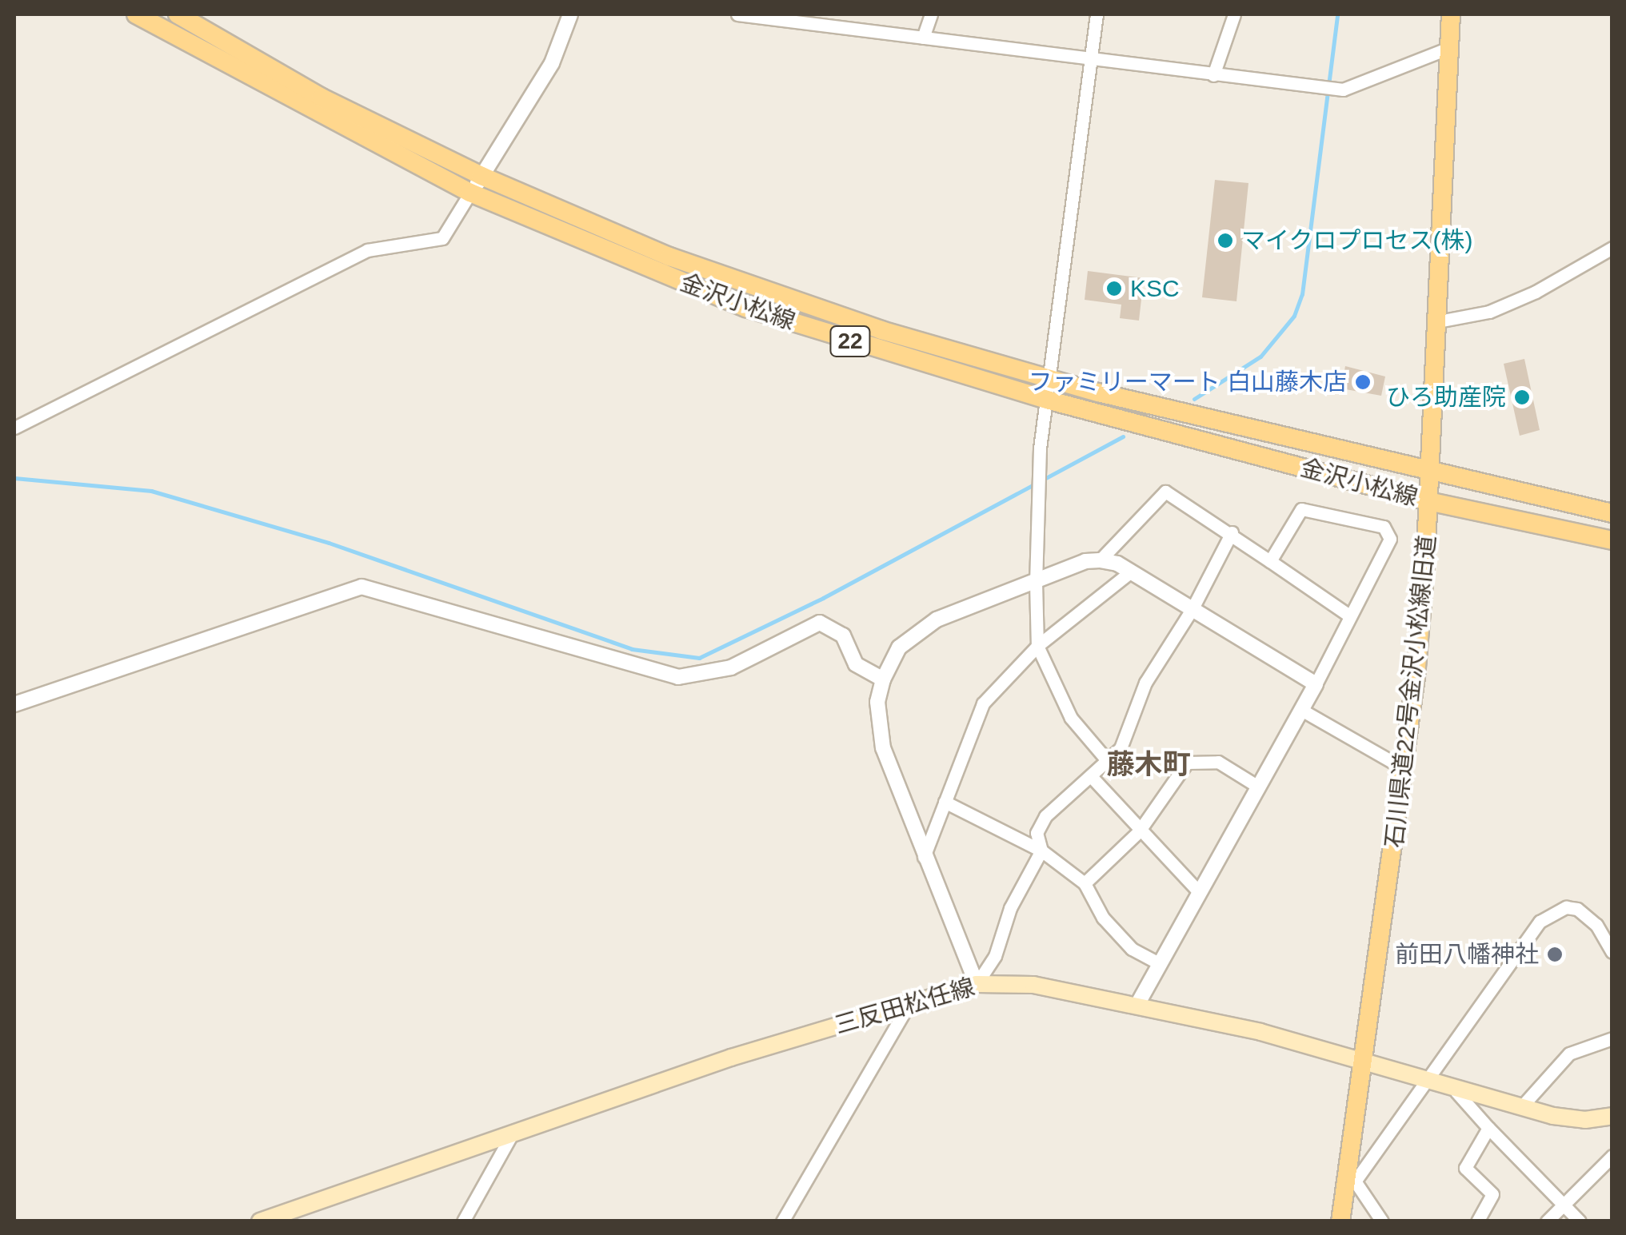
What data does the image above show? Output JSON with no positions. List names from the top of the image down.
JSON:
{
  "streets": {
    "main road": [
      "金沢小松線",
      "22",
      "石川県道22号金沢小松線旧道",
      "三反田松任線"
    ]
  },
  "crossings": [
    ["金沢小松線", "石川県道22号金沢小松線旧道"],
    ["石川県道22号金沢小松線旧道", "三反田松任線"]
  ],
  "districts": ["藤木町"],
  "places": [
    "マイクロプロセス(株)",
    "KSC",
    "ファミリーマート 白山藤木店",
    "ひろ助産院",
    "前田八幡神社"
  ]
}
